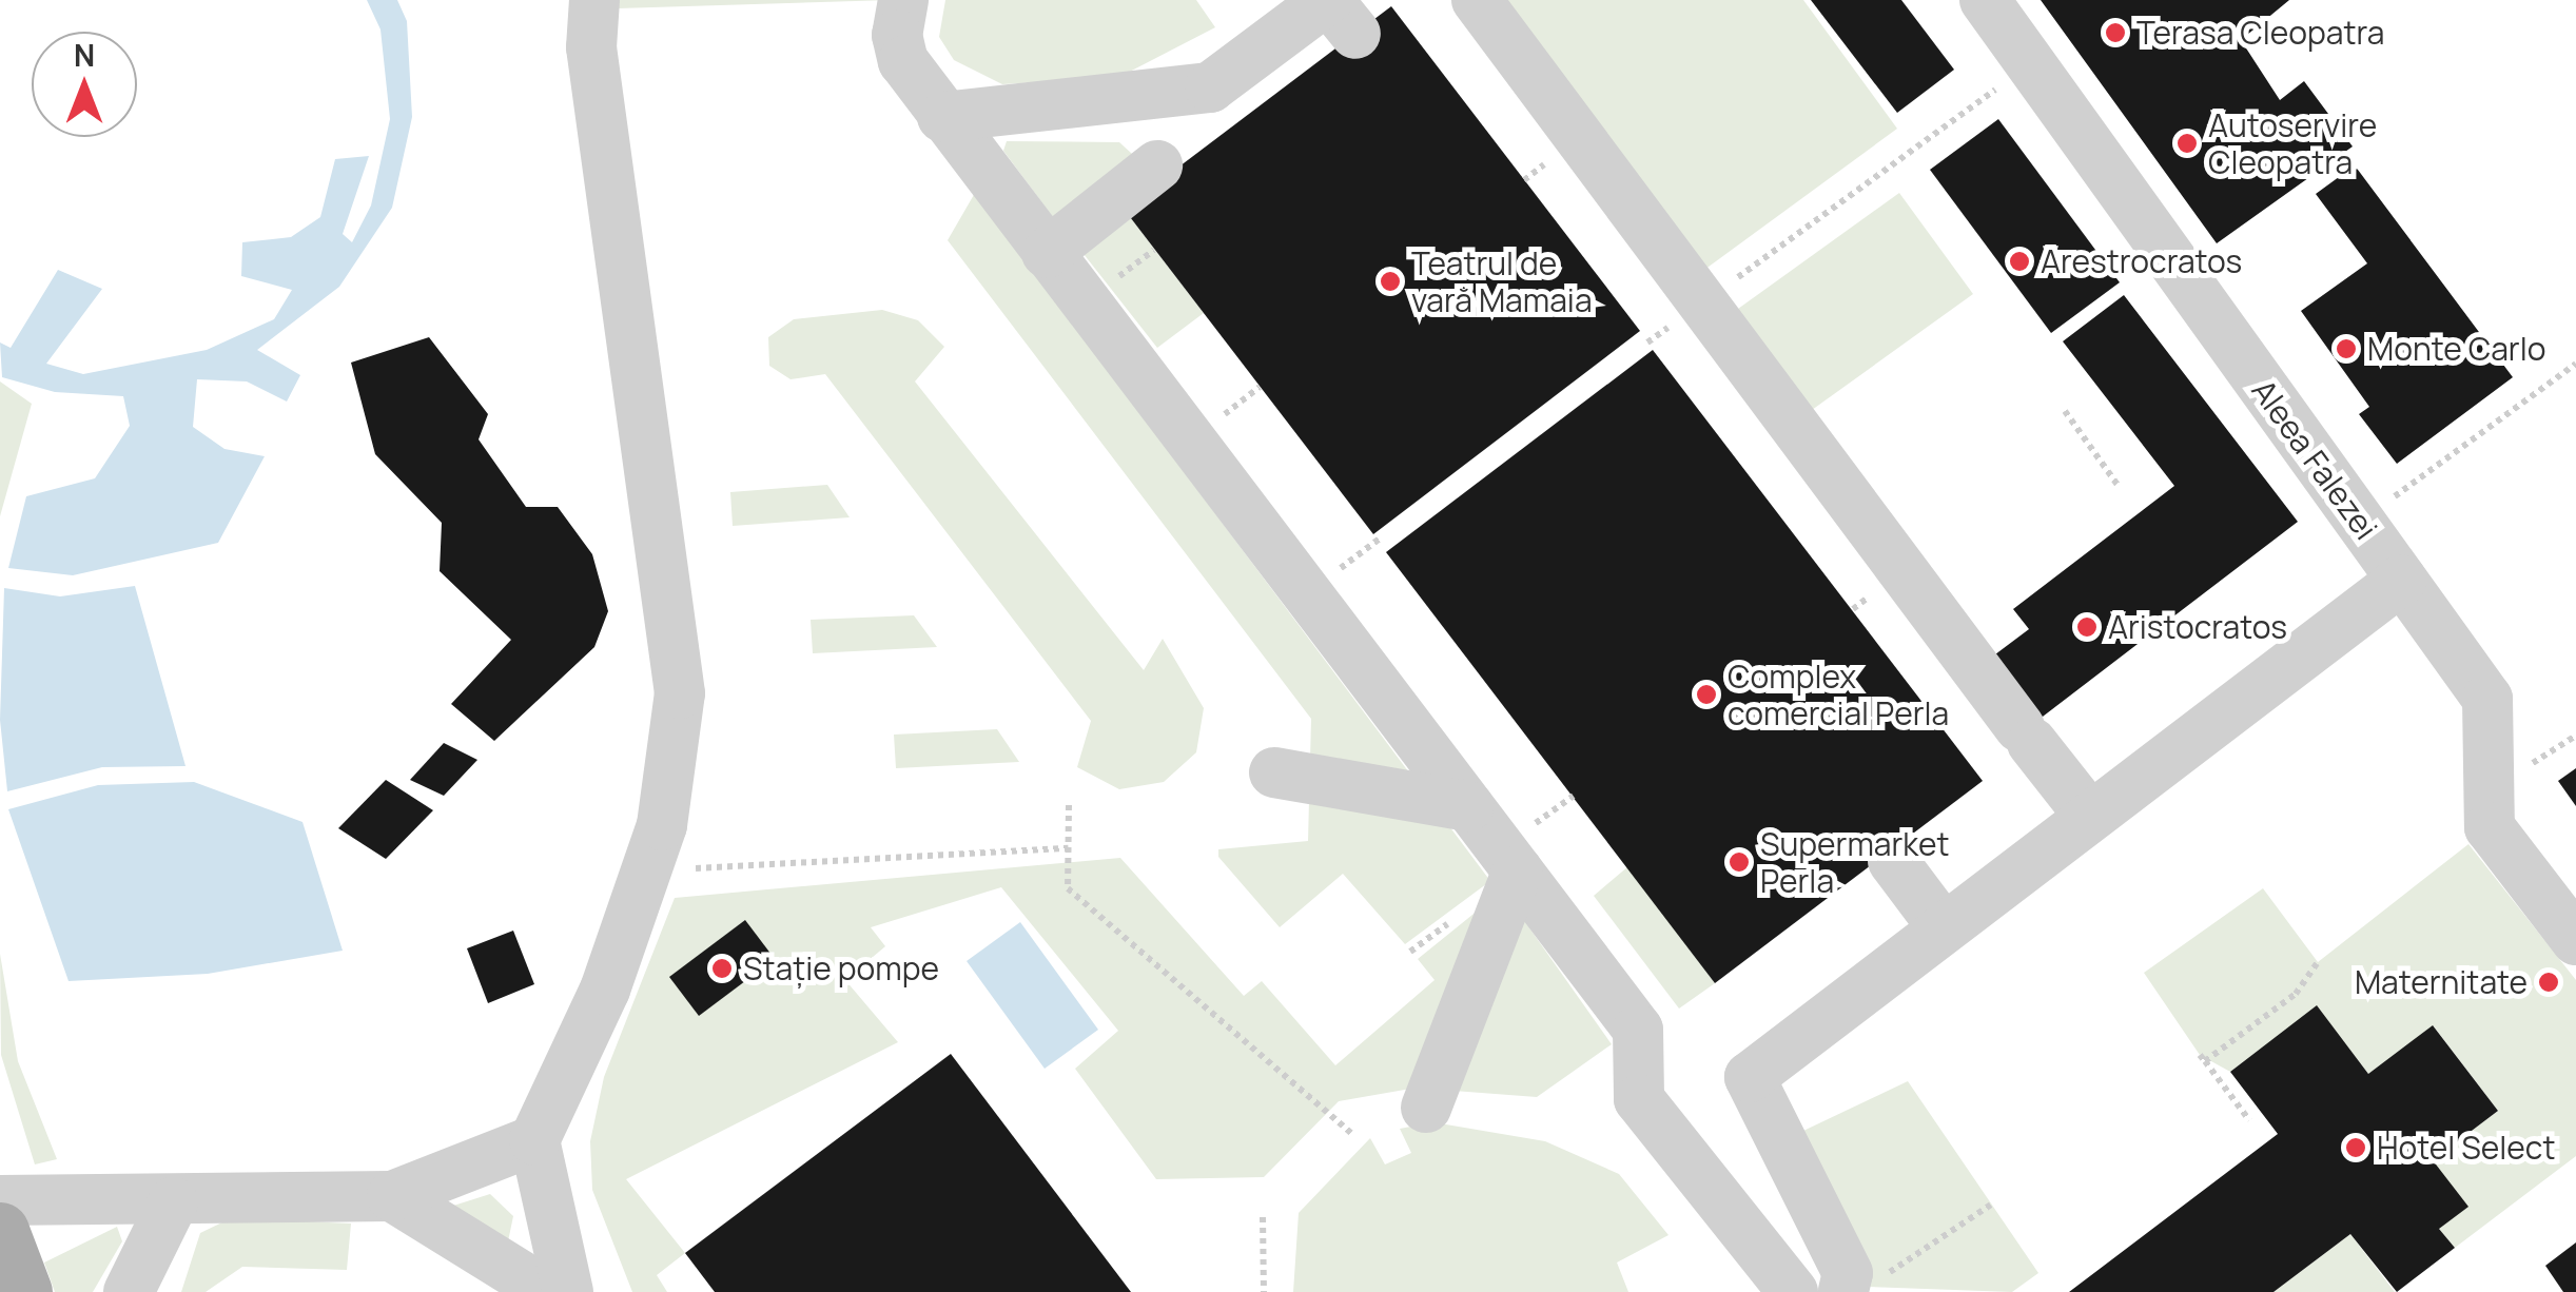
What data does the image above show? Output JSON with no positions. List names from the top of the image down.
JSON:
{
  "streets": {
    "street": ["Aleea Falezei"]
  },
  "places": [
    "Terasa Cleopatra",
    "Autoservire Cleopatra",
    "Arestrocratos",
    "Teatrul de vară Mamaia",
    "Monte Carlo",
    "Aristocratos",
    "Complex comercial Perla",
    "Supermarket Perla",
    "Stație pompe",
    "Maternitate",
    "Hotel Select"
  ],
  "north": "top"
}
